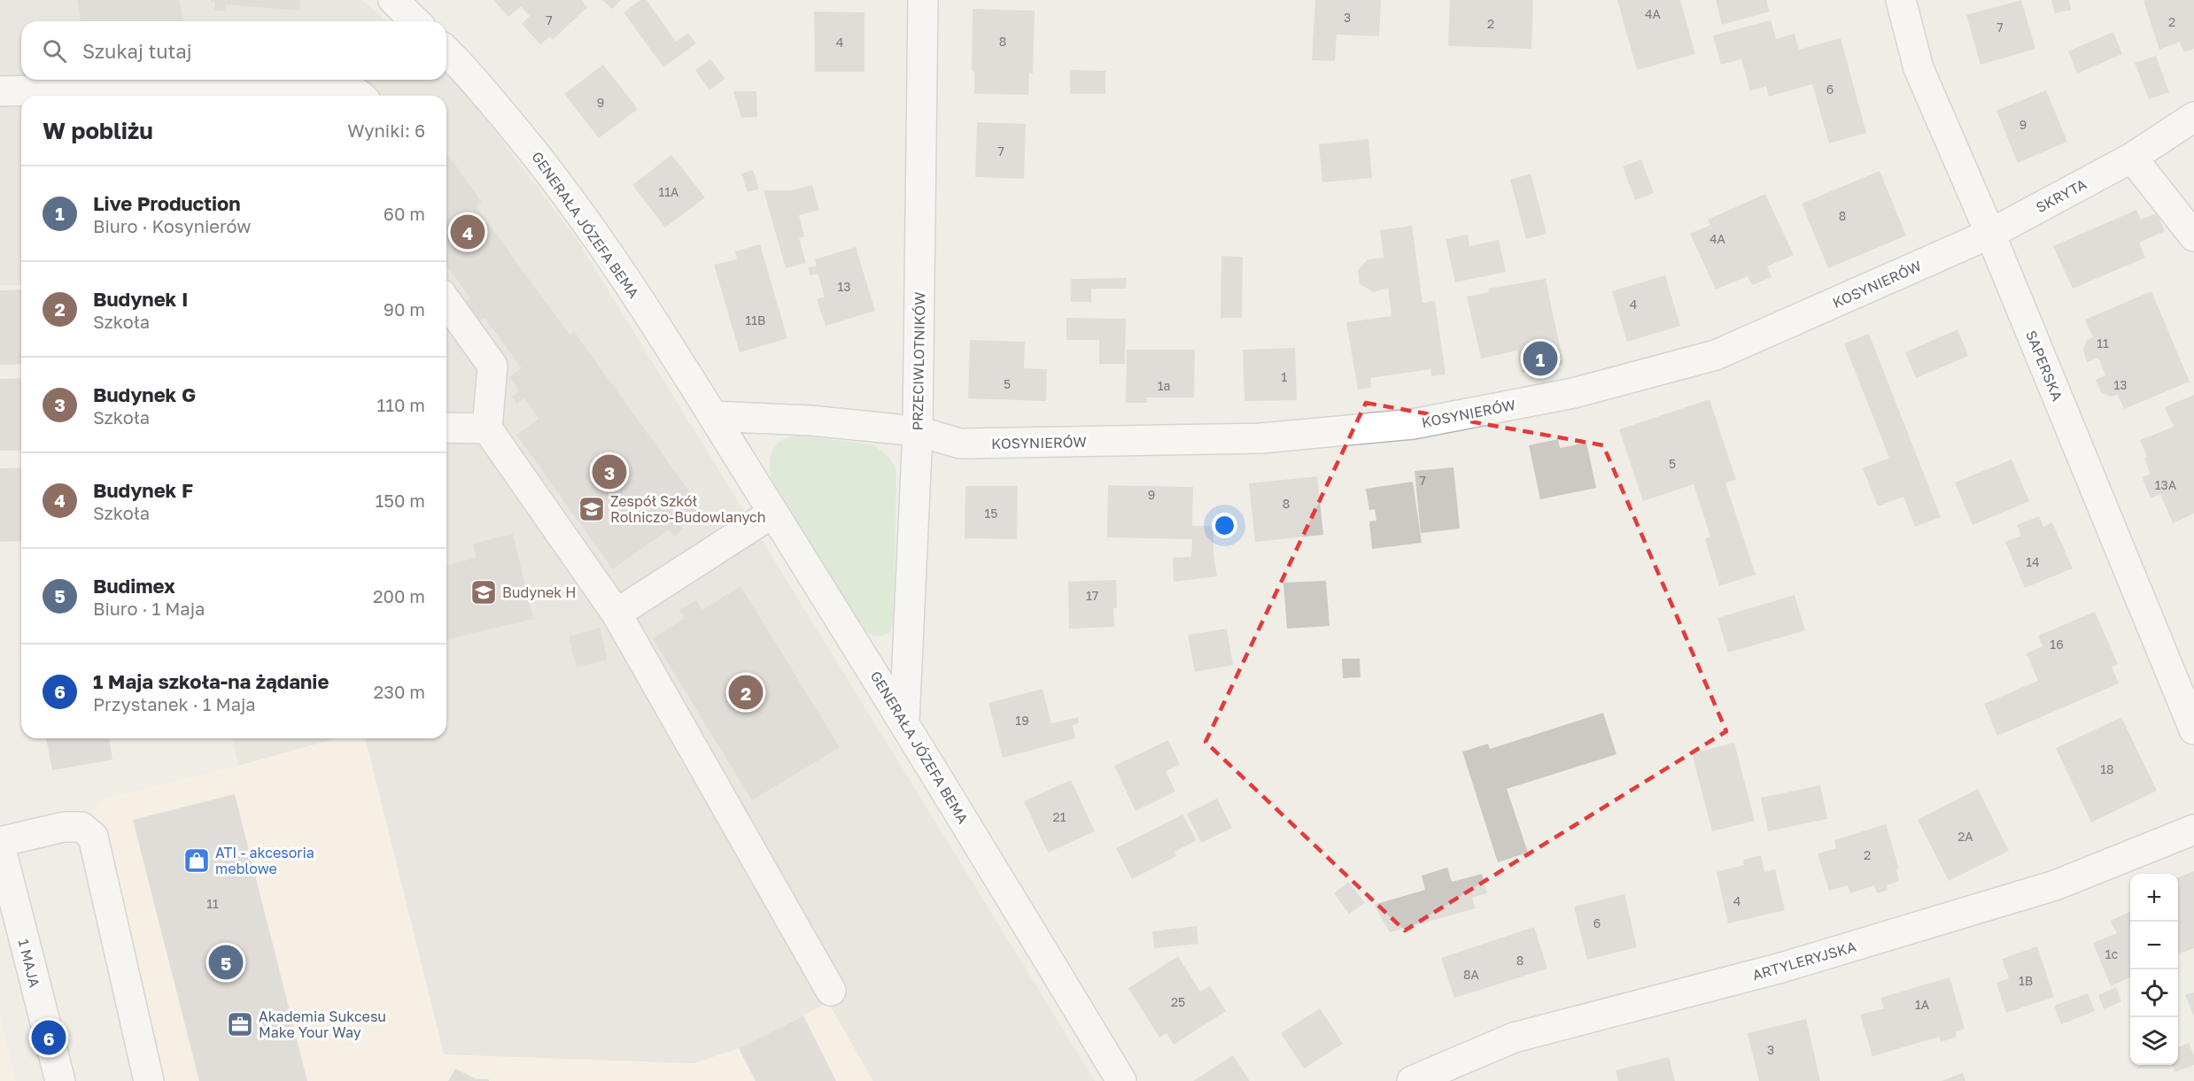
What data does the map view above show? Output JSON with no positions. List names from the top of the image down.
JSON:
{
  "streets": {
    "street": [
      "SKRYTA",
      "GENERAŁA JÓZEFA BEMA",
      "KOSYNIERÓW",
      "PRZECIWLOTNIKÓW",
      "SAPERSKA",
      "ARTYLERYJSKA",
      "1 MAJA"
    ]
  },
  "crossings": [
    ["SKRYTA", "KOSYNIERÓW"],
    ["SKRYTA", "SAPERSKA"],
    ["GENERAŁA JÓZEFA BEMA", "PRZECIWLOTNIKÓW"],
    ["KOSYNIERÓW", "PRZECIWLOTNIKÓW"],
    ["KOSYNIERÓW", "SAPERSKA"]
  ],
  "places": {
    "school or university": ["Zespół Szkół Rolniczo-Budowlanych", "Budynek H"],
    "shop": ["ATI - akcesoria meblowe"],
    "office": ["Akademia Sukcesu Make Your Way"]
  },
  "house_numbers": [
    "4A",
    "3",
    "7",
    "2",
    "2",
    "7",
    "8",
    "4",
    "6",
    "9",
    "9",
    "7",
    "11A",
    "8",
    "4A",
    "13",
    "4",
    "11B",
    "11",
    "1",
    "5",
    "13",
    "1a",
    "5",
    "7",
    "13A",
    "9",
    "8",
    "15",
    "14",
    "17",
    "16",
    "19",
    "18",
    "21",
    "2A",
    "2",
    "4",
    "11",
    "6",
    "1c",
    "8",
    "8A",
    "1B",
    "25",
    "1A",
    "3"
  ],
  "page": {
    "search": "Szukaj tutaj",
    "heading": ["W pobliżu", "Wyniki: 6"],
    "list": [
      {
        "mark": "1",
        "name": "Live Production",
        "note": "Biuro · Kosynierów",
        "value": "60 m"
      },
      {
        "mark": "2",
        "name": "Budynek I",
        "note": "Szkoła",
        "value": "90 m"
      },
      {
        "mark": "3",
        "name": "Budynek G",
        "note": "Szkoła",
        "value": "110 m"
      },
      {
        "mark": "4",
        "name": "Budynek F",
        "note": "Szkoła",
        "value": "150 m"
      },
      {
        "mark": "5",
        "name": "Budimex",
        "note": "Biuro · 1 Maja",
        "value": "200 m"
      },
      {
        "mark": "6",
        "name": "1 Maja szkoła-na żądanie",
        "note": "Przystanek · 1 Maja",
        "value": "230 m"
      }
    ],
    "pins": [
      "4",
      "1",
      "3",
      "2",
      "5",
      "6"
    ],
    "map_buttons": ["+", "−"]
  }
}
